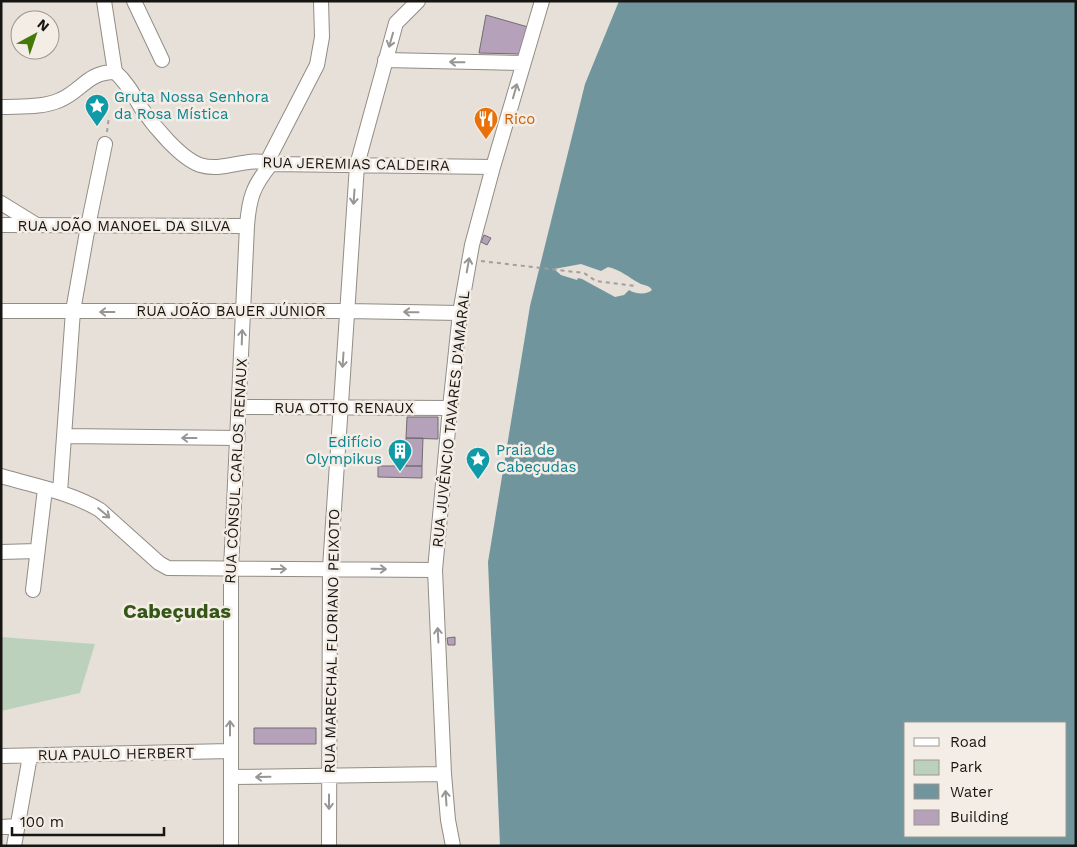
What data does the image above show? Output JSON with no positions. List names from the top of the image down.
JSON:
{
  "streets": {
    "street": [
      "RUA JEREMIAS CALDEIRA",
      "RUA JOÃO MANOEL DA SILVA",
      "RUA JOÃO BAUER JÚNIOR",
      "RUA OTTO RENAUX",
      "RUA JUVÊNCIO TAVARES D'AMARAL",
      "RUA CÔNSUL CARLOS RENAUX",
      "RUA MARECHAL FLORIANO PEIXOTO",
      "RUA PAULO HERBERT"
    ]
  },
  "crossings": [
    ["RUA JEREMIAS CALDEIRA", "RUA JUVÊNCIO TAVARES D'AMARAL"],
    ["RUA JEREMIAS CALDEIRA", "RUA CÔNSUL CARLOS RENAUX"],
    ["RUA JEREMIAS CALDEIRA", "RUA MARECHAL FLORIANO PEIXOTO"],
    ["RUA JOÃO MANOEL DA SILVA", "RUA CÔNSUL CARLOS RENAUX"],
    ["RUA JOÃO BAUER JÚNIOR", "RUA JUVÊNCIO TAVARES D'AMARAL"],
    ["RUA JOÃO BAUER JÚNIOR", "RUA CÔNSUL CARLOS RENAUX"],
    ["RUA JOÃO BAUER JÚNIOR", "RUA MARECHAL FLORIANO PEIXOTO"],
    ["RUA OTTO RENAUX", "RUA JUVÊNCIO TAVARES D'AMARAL"],
    ["RUA OTTO RENAUX", "RUA CÔNSUL CARLOS RENAUX"],
    ["RUA OTTO RENAUX", "RUA MARECHAL FLORIANO PEIXOTO"],
    ["RUA CÔNSUL CARLOS RENAUX", "RUA PAULO HERBERT"]
  ],
  "one_way": [
    "RUA JOÃO BAUER JÚNIOR",
    "RUA JUVÊNCIO TAVARES D'AMARAL",
    "RUA CÔNSUL CARLOS RENAUX",
    "RUA MARECHAL FLORIANO PEIXOTO"
  ],
  "districts": ["Cabeçudas"],
  "places": {
    "place": ["Gruta Nossa Senhora da Rosa Mística", "Praia de Cabeçudas"],
    "restaurant": ["Rico"],
    "building": ["Edifício Olympikus"]
  },
  "legend": [
    "Road",
    "Park",
    "Water",
    "Building"
  ],
  "scale_bar": "100 m",
  "north": "top right"
}
